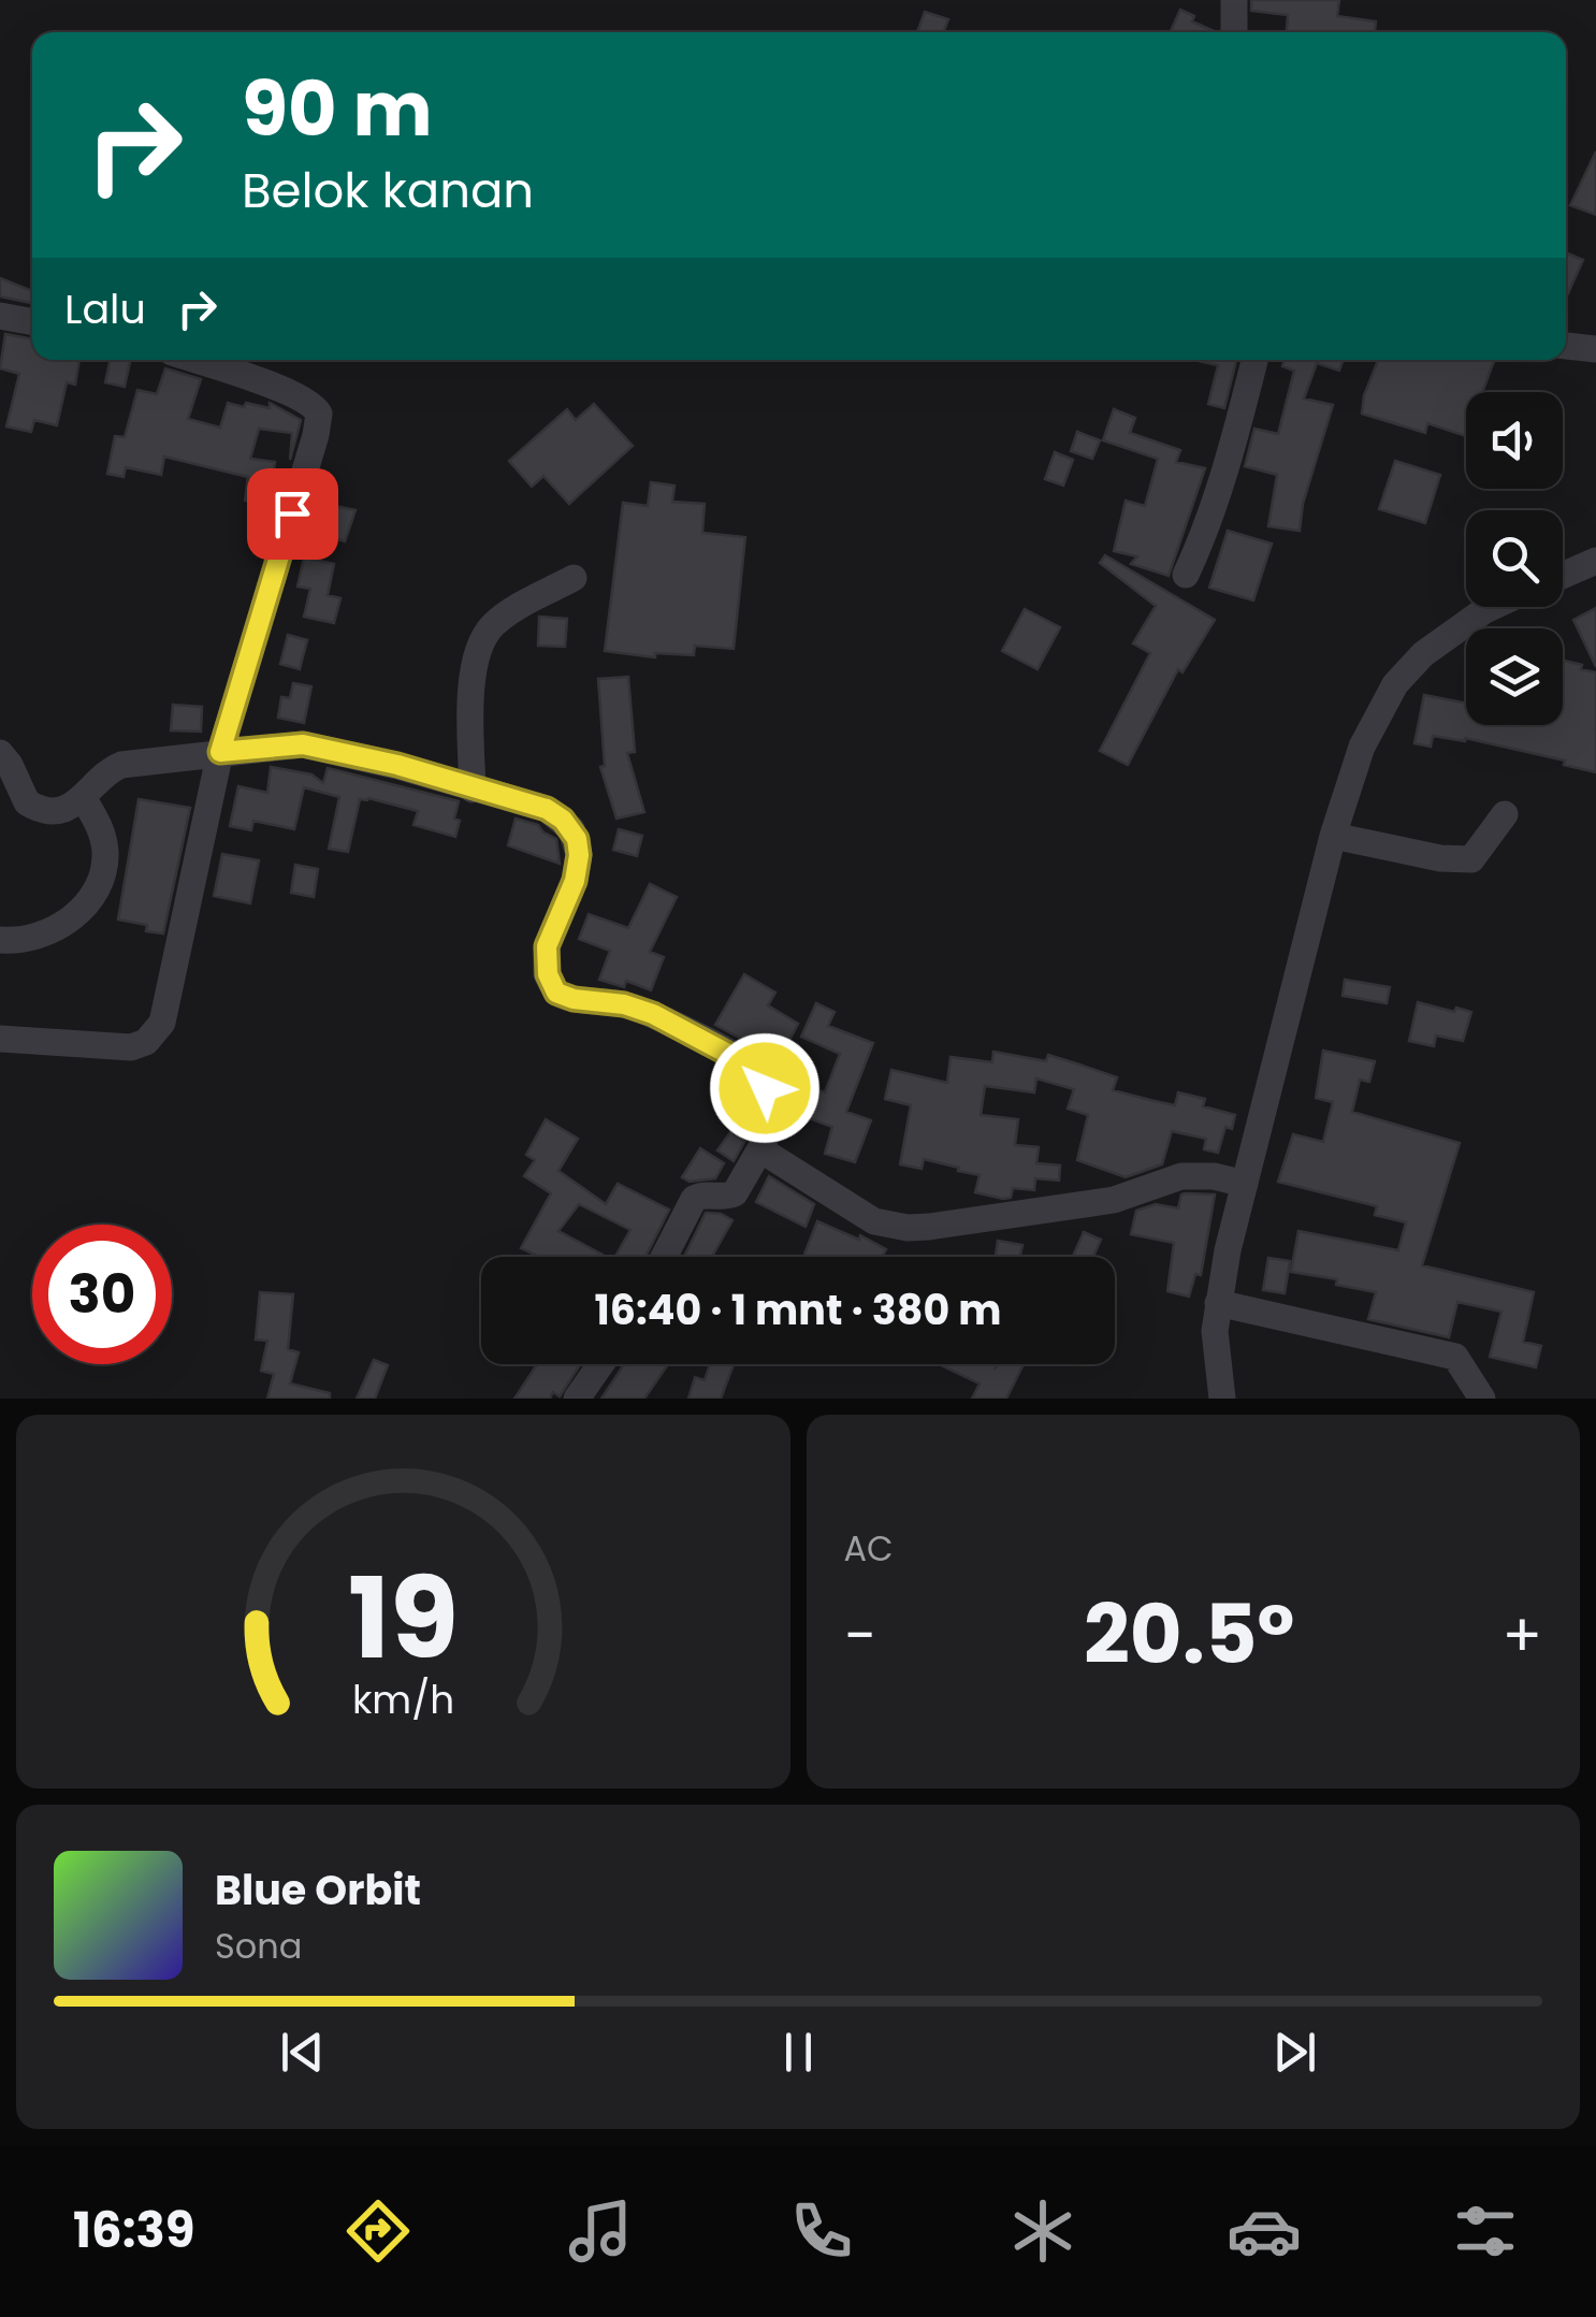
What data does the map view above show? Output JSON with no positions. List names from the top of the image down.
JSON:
{
  "page": {
    "turn": ["90 m", "Belok kanan"],
    "then": "Lalu",
    "limit": "30",
    "trip": "16:40 · 1 mnt · 380 m",
    "tile": "AC",
    "heat": ["−", "20.5°", "+"],
    "song": ["Blue Orbit", "Sona"],
    "tabs": "16:39",
    "gauge": ["19", "km/h"]
  }
}
